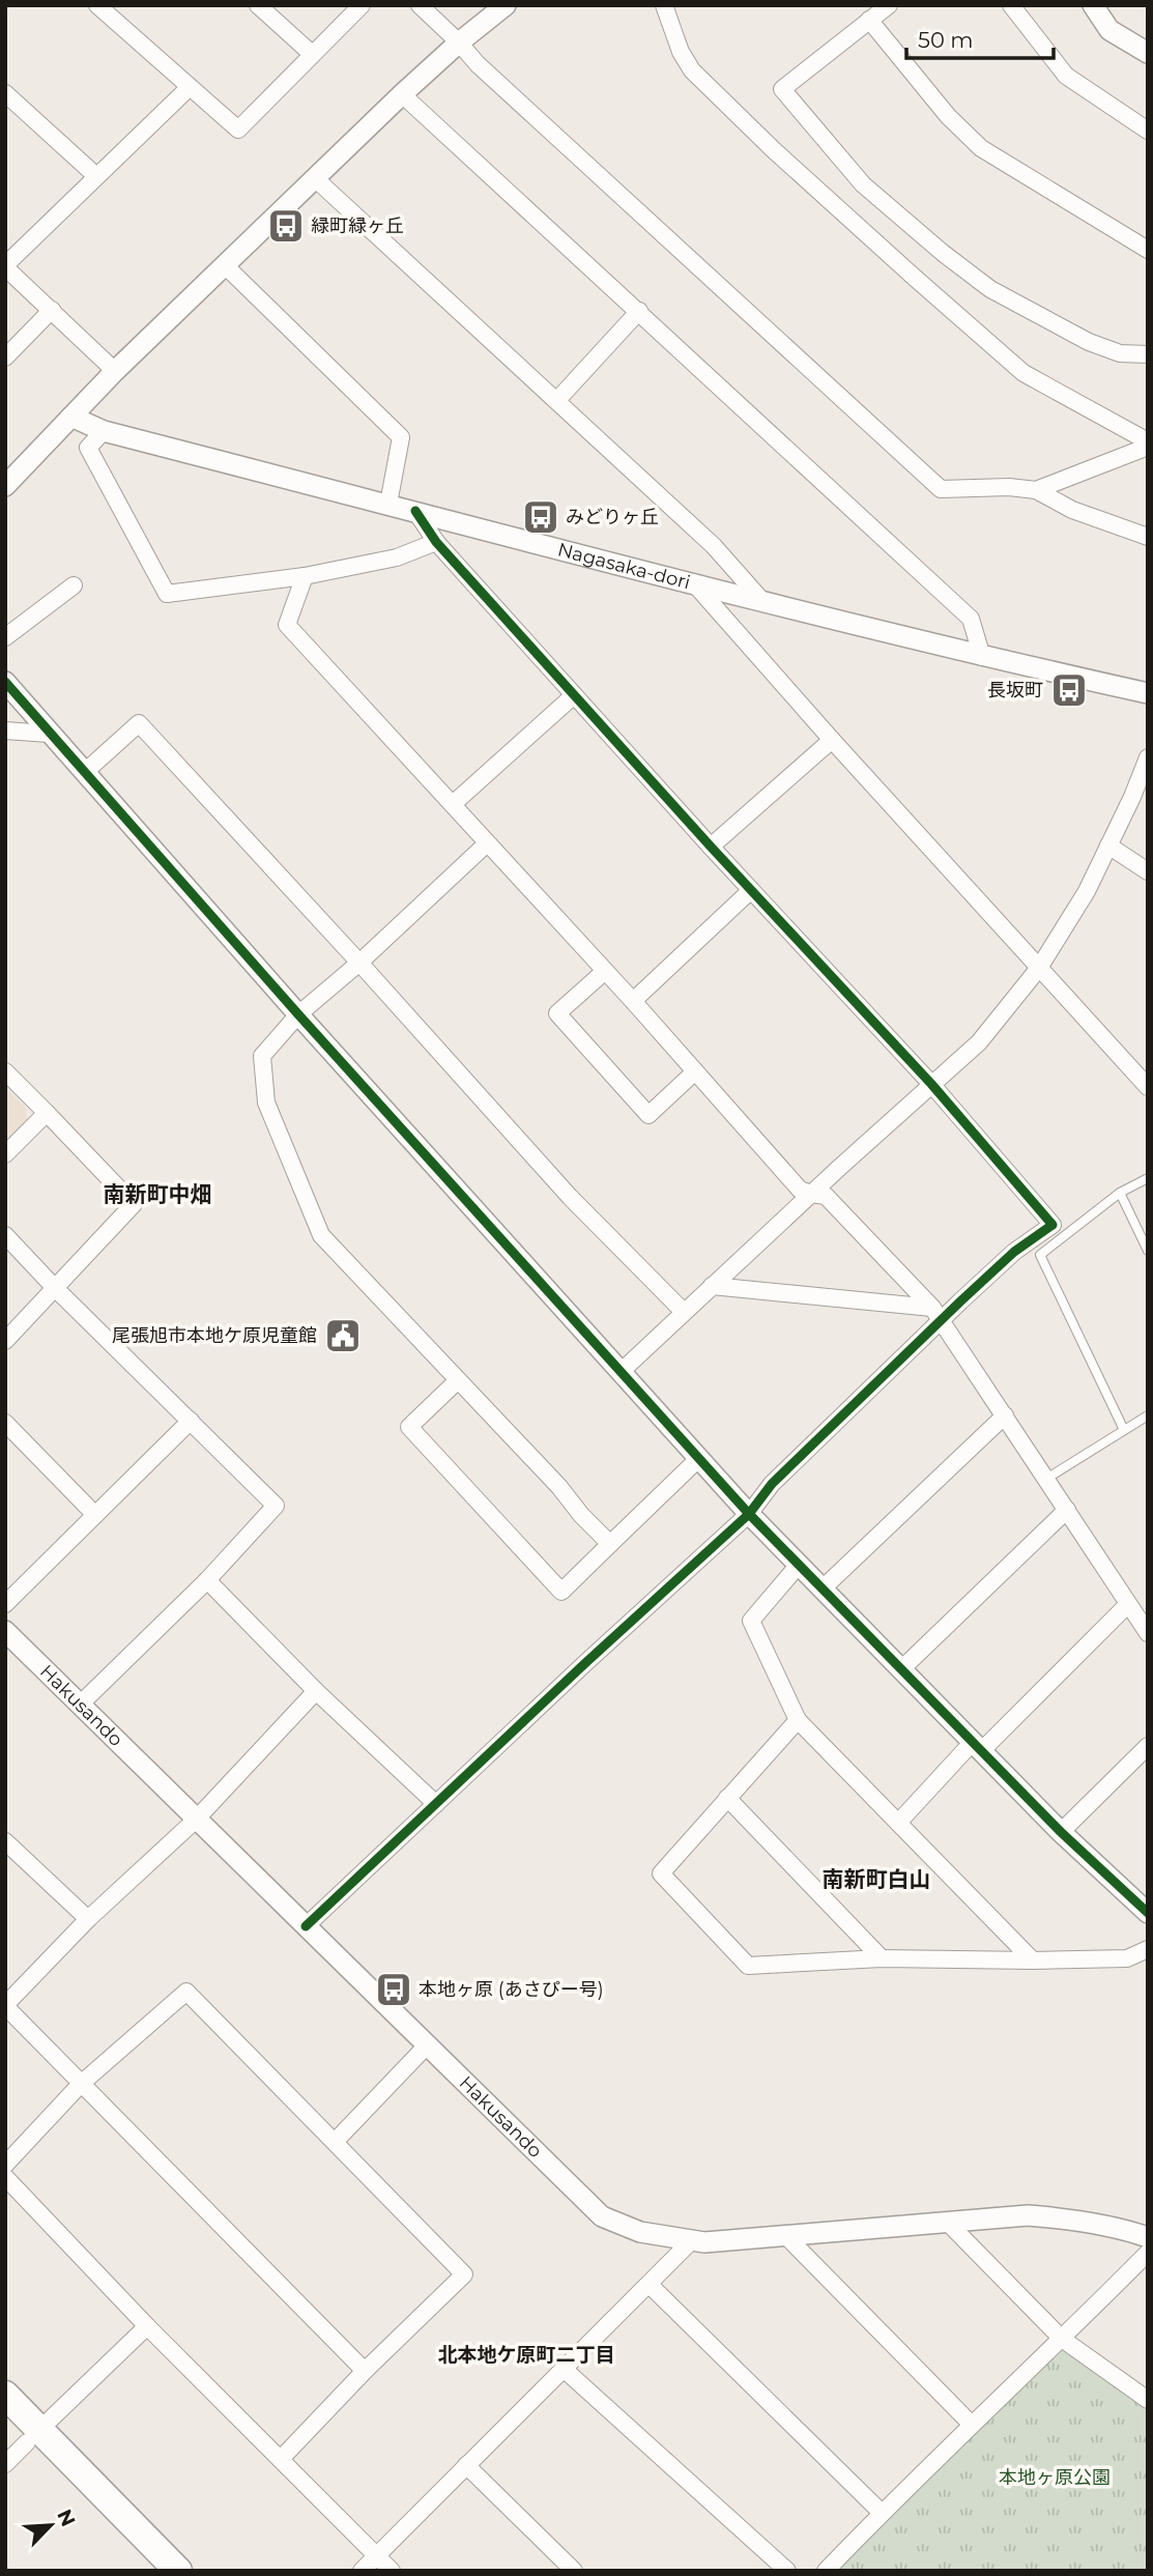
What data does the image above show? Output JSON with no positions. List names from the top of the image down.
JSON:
{
  "streets": {
    "street": ["Nagasaka-dori", "Hakusando"]
  },
  "districts": ["南新町中畑", "南新町白山", "北本地ケ原町二丁目"],
  "parks": ["本地ヶ原公園"],
  "places": {
    "bus stop": [
      "緑町緑ヶ丘",
      "みどりヶ丘",
      "長坂町",
      "本地ヶ原 (あさぴー号)"
    ],
    "public building": ["尾張旭市本地ケ原児童館"]
  },
  "scale_bar": "50 m",
  "north": "top right"
}
